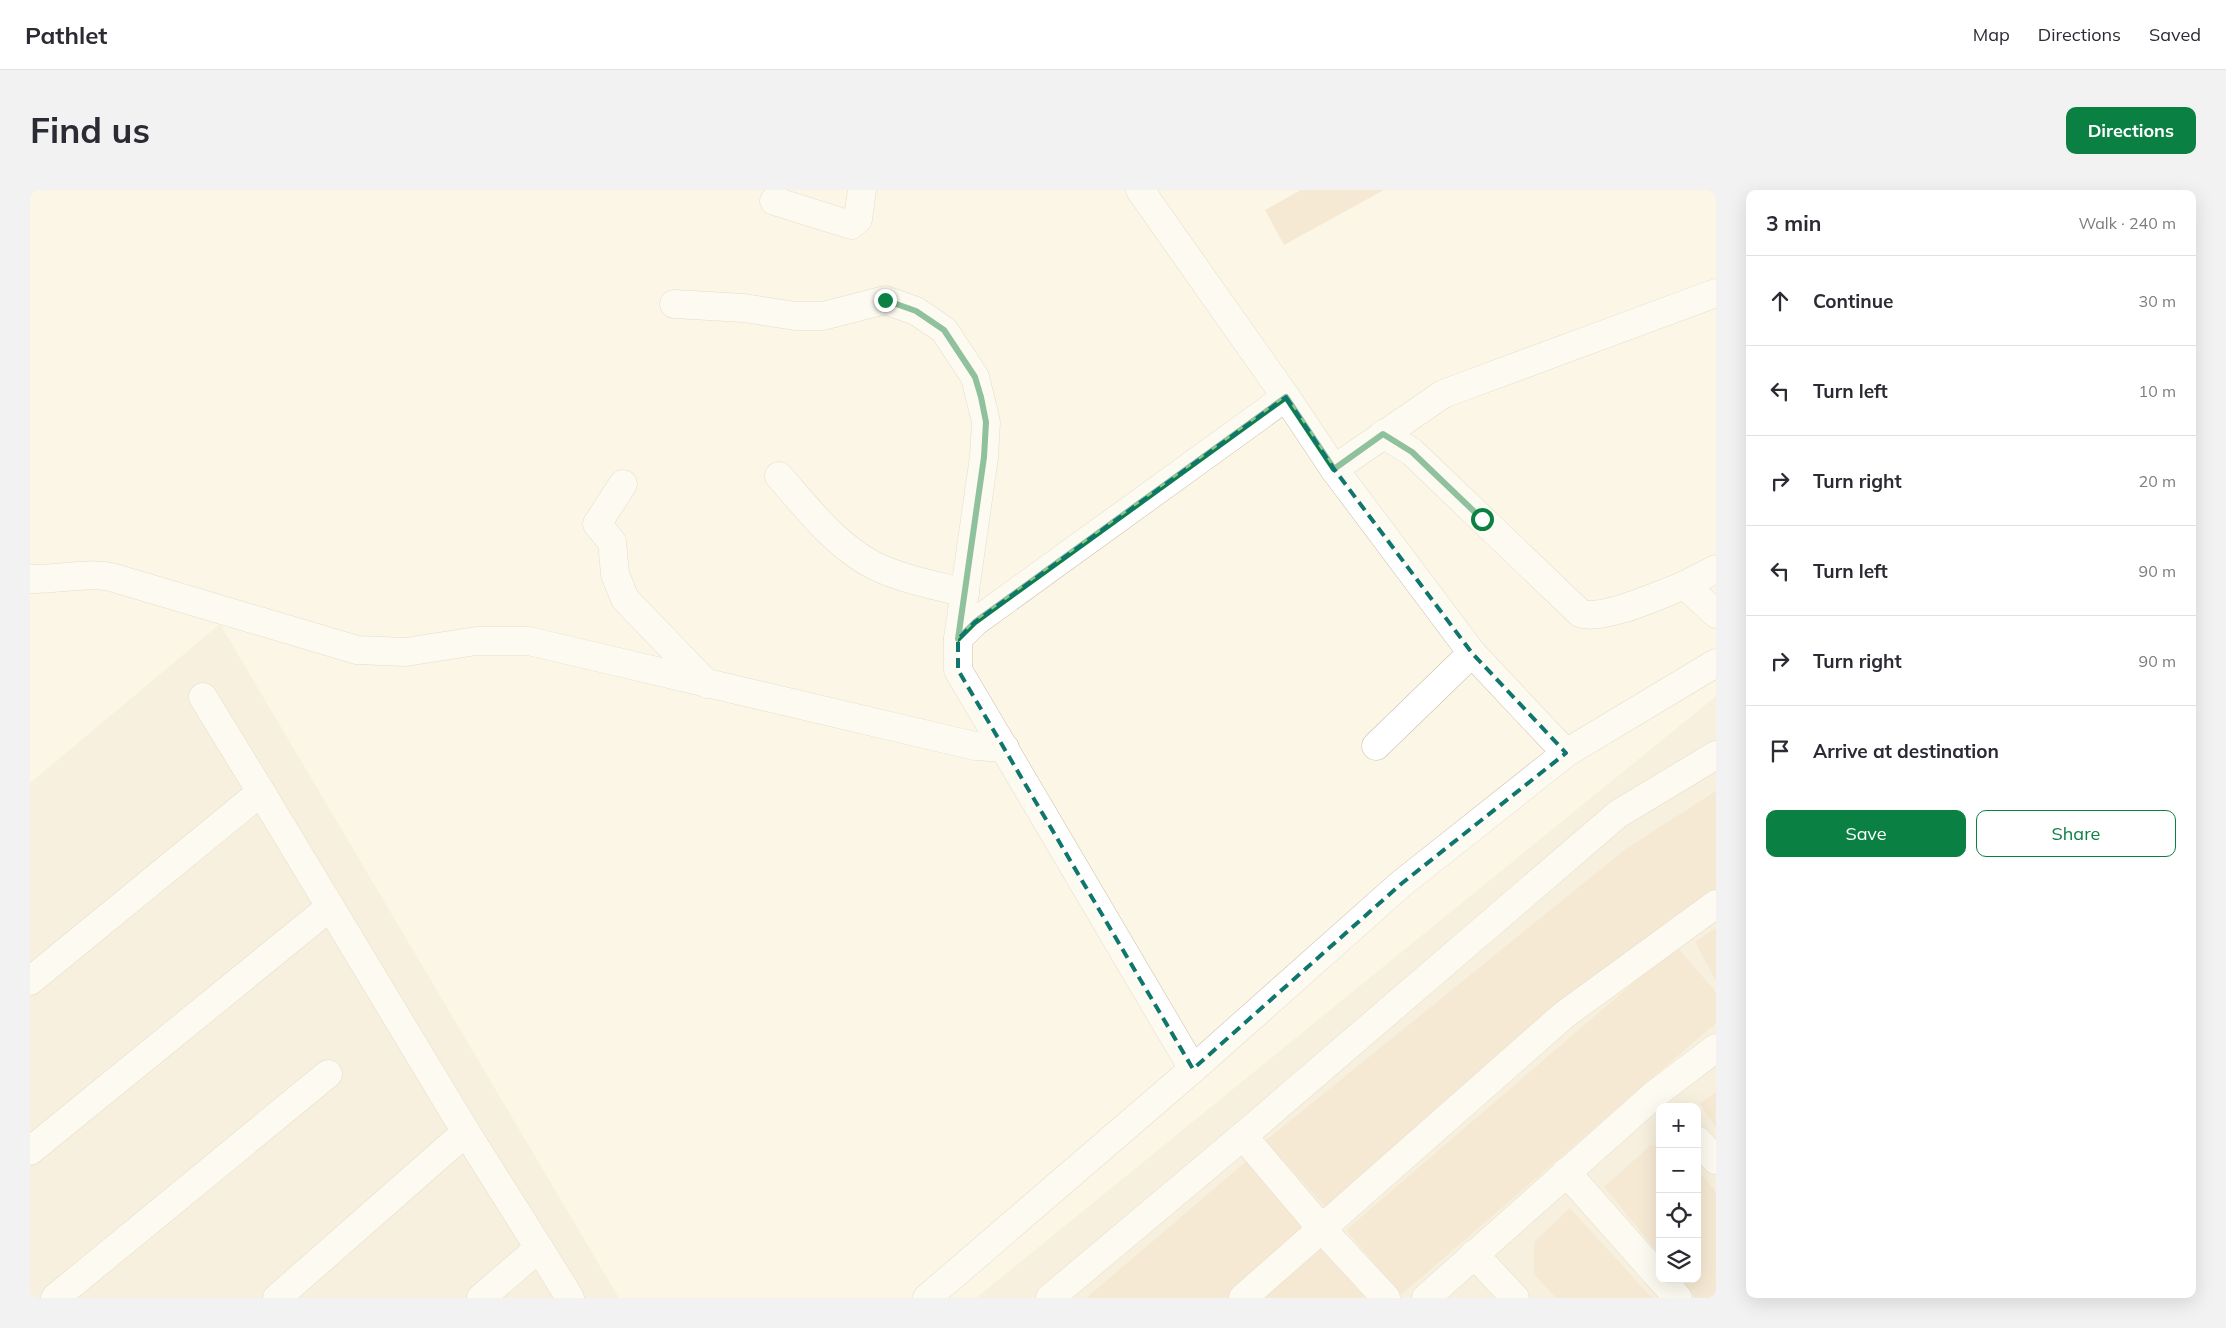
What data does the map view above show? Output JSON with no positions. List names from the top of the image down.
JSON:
{
  "page": {
    "header": "Pathlet",
    "nav": ["Map", "Directions", "Saved"],
    "buttons": [
      "Directions",
      ["Save", "Share"]
    ],
    "title": "Find us",
    "heading": ["3 min", "Walk · 240 m"],
    "list": [
      ["Continue", "30 m"],
      ["Turn left", "10 m"],
      ["Turn right", "20 m"],
      ["Turn left", "90 m"],
      ["Turn right", "90 m"],
      "Arrive at destination"
    ],
    "map_buttons": ["+", "−"]
  }
}
